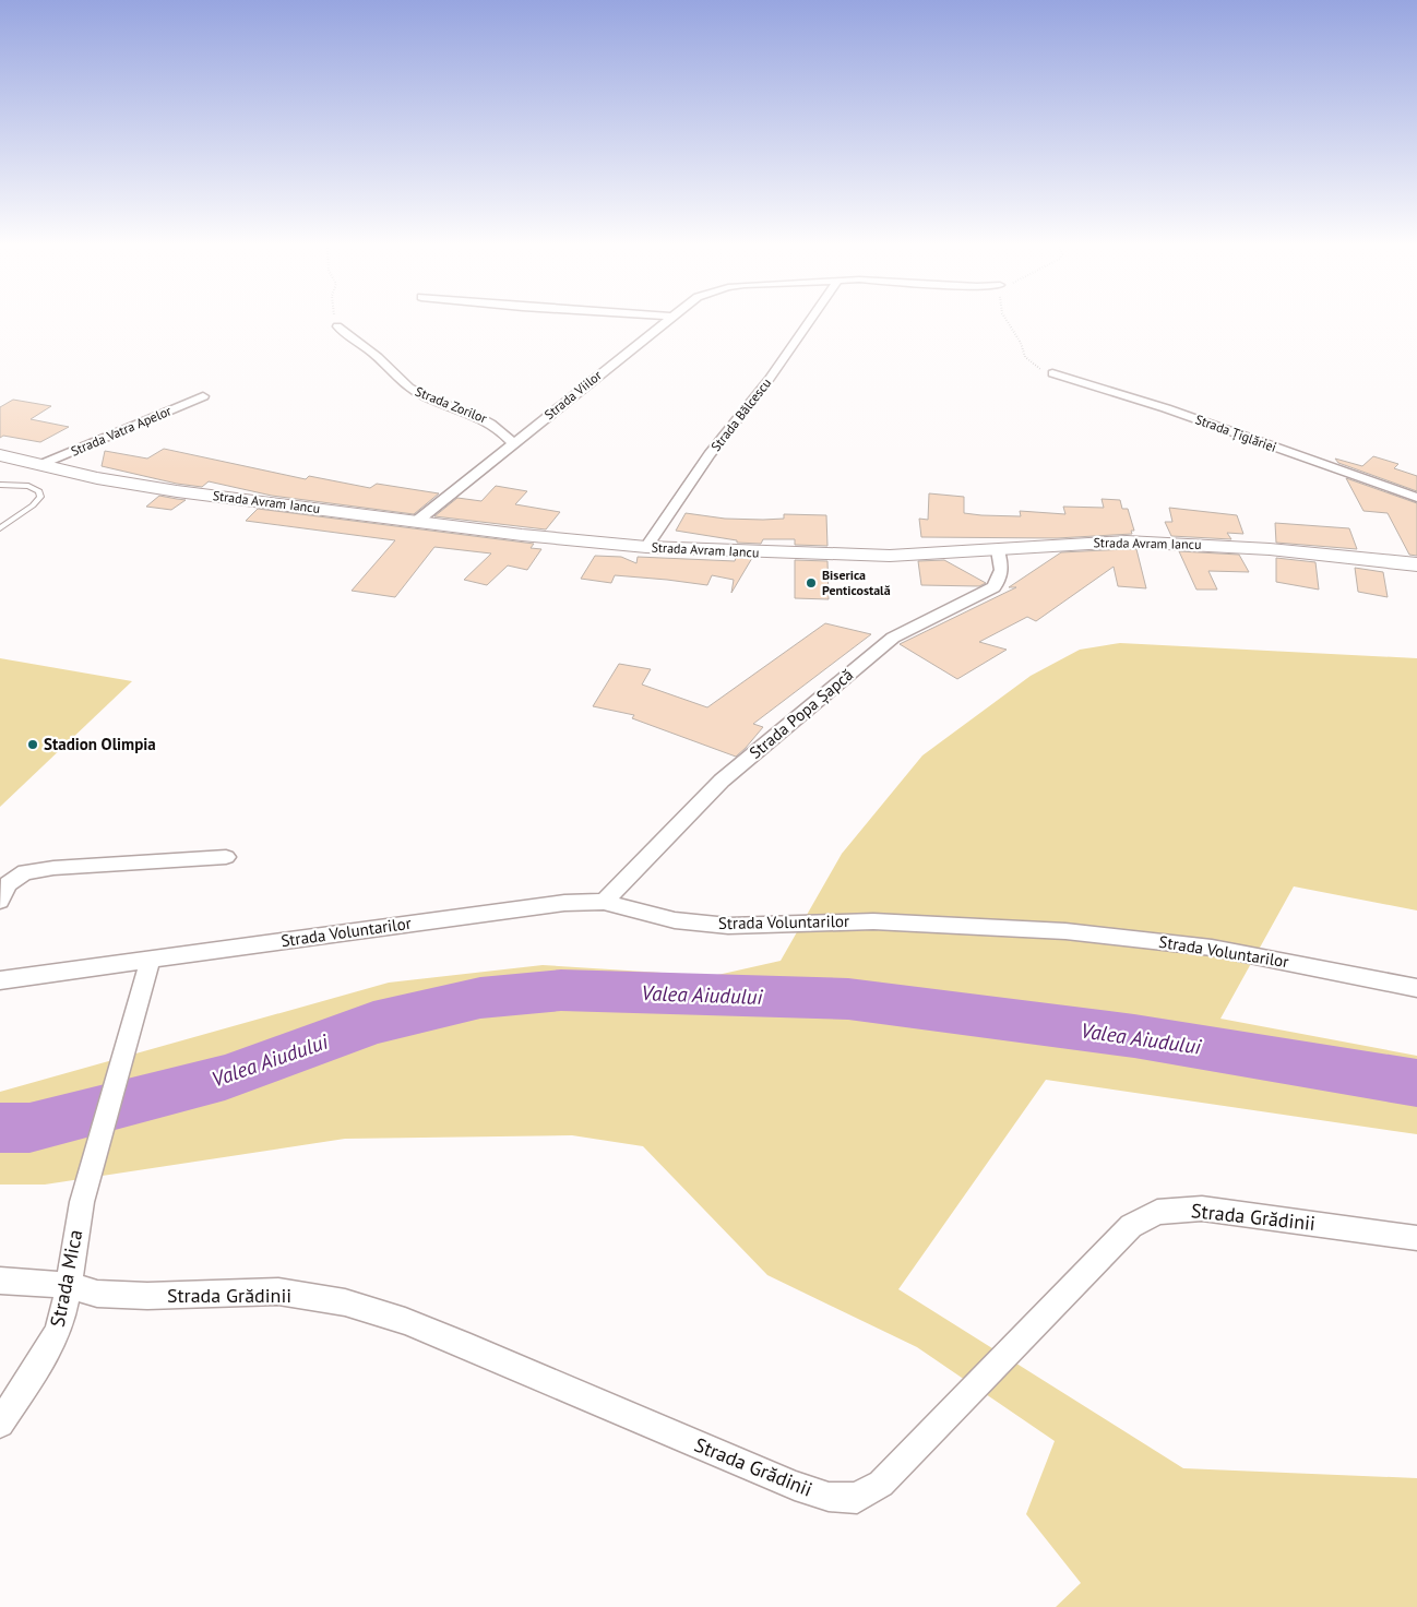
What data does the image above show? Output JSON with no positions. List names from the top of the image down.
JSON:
{
  "streets": {
    "main road": ["Strada Avram Iancu"],
    "street": [
      "Strada Viilor",
      "Strada Zorilor",
      "Strada Bălcescu",
      "Strada Vatra Apelor",
      "Strada Țiglăriei",
      "Strada Popa Șapcă",
      "Strada Voluntarilor",
      "Strada Grădinii",
      "Strada Mica"
    ]
  },
  "crossings": [
    ["Strada Viilor", "Strada Zorilor"],
    ["Strada Viilor", "Strada Avram Iancu"],
    ["Strada Bălcescu", "Strada Avram Iancu"],
    ["Strada Vatra Apelor", "Strada Avram Iancu"],
    ["Strada Avram Iancu", "Strada Popa Șapcă"],
    ["Strada Popa Șapcă", "Strada Voluntarilor"],
    ["Strada Voluntarilor", "Strada Mica"],
    ["Strada Grădinii", "Strada Mica"]
  ],
  "water": ["Valea Aiudului"],
  "places": ["Biserica Penticostală", "Stadion Olimpia"]
}
